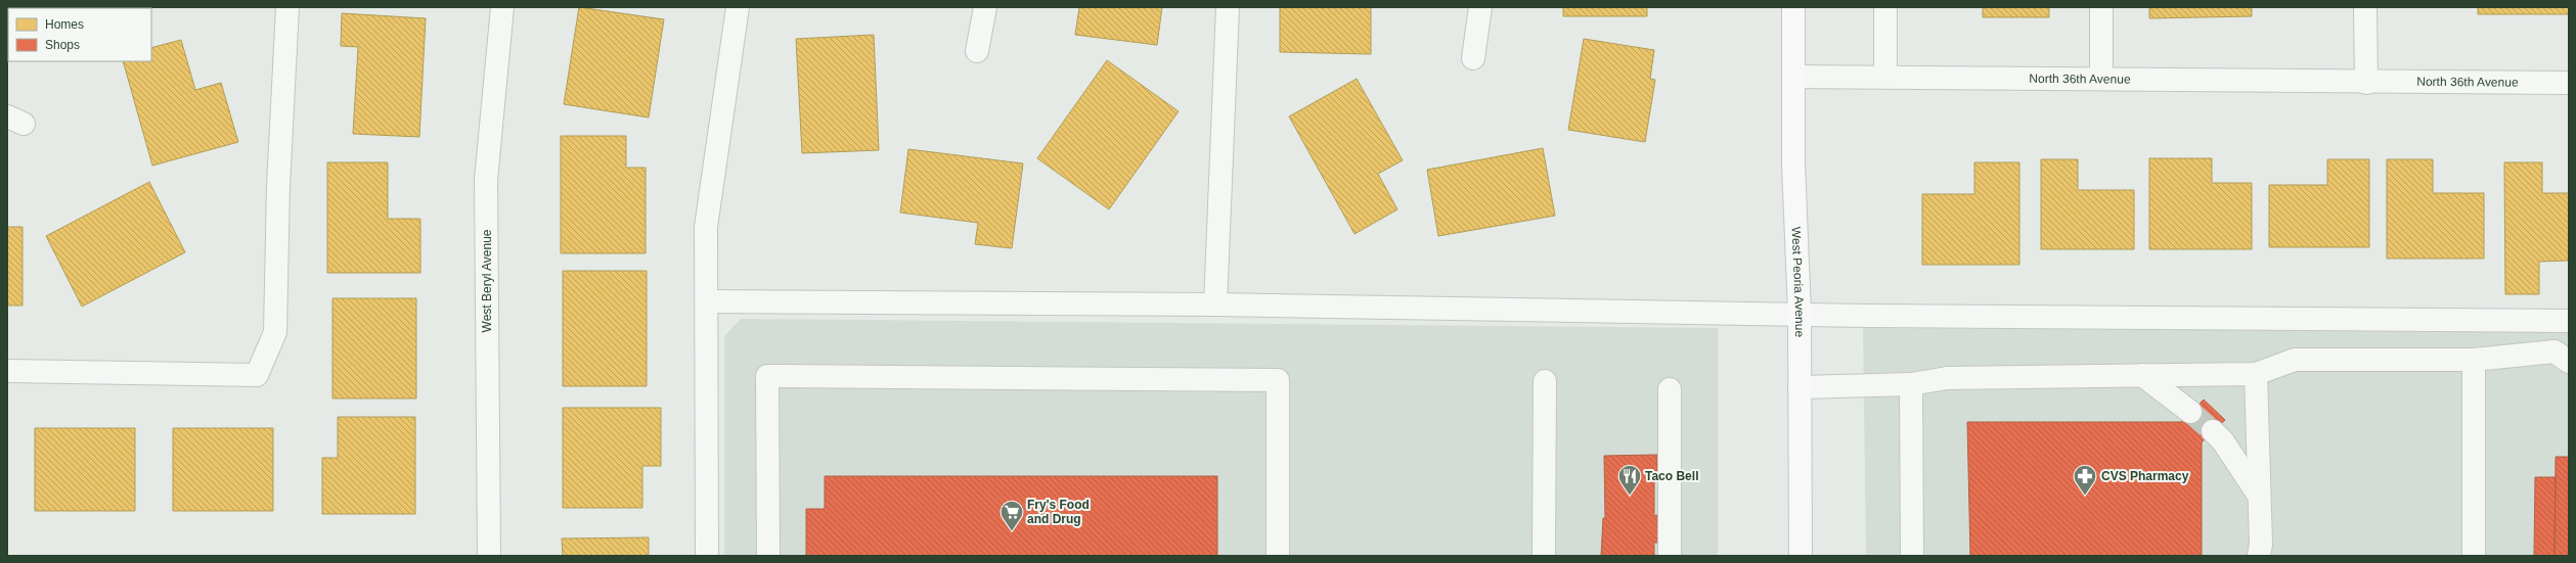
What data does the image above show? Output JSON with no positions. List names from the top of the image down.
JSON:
{
  "streets": {
    "main road": ["West Peoria Avenue"],
    "street": ["North 36th Avenue", "West Beryl Avenue"]
  },
  "crossings": [
    ["North 36th Avenue", "West Peoria Avenue"]
  ],
  "places": {
    "restaurant": ["Taco Bell"],
    "pharmacy": ["CVS Pharmacy"],
    "supermarket": ["Fry's Food and Drug"]
  },
  "legend": ["Homes", "Shops"]
}
